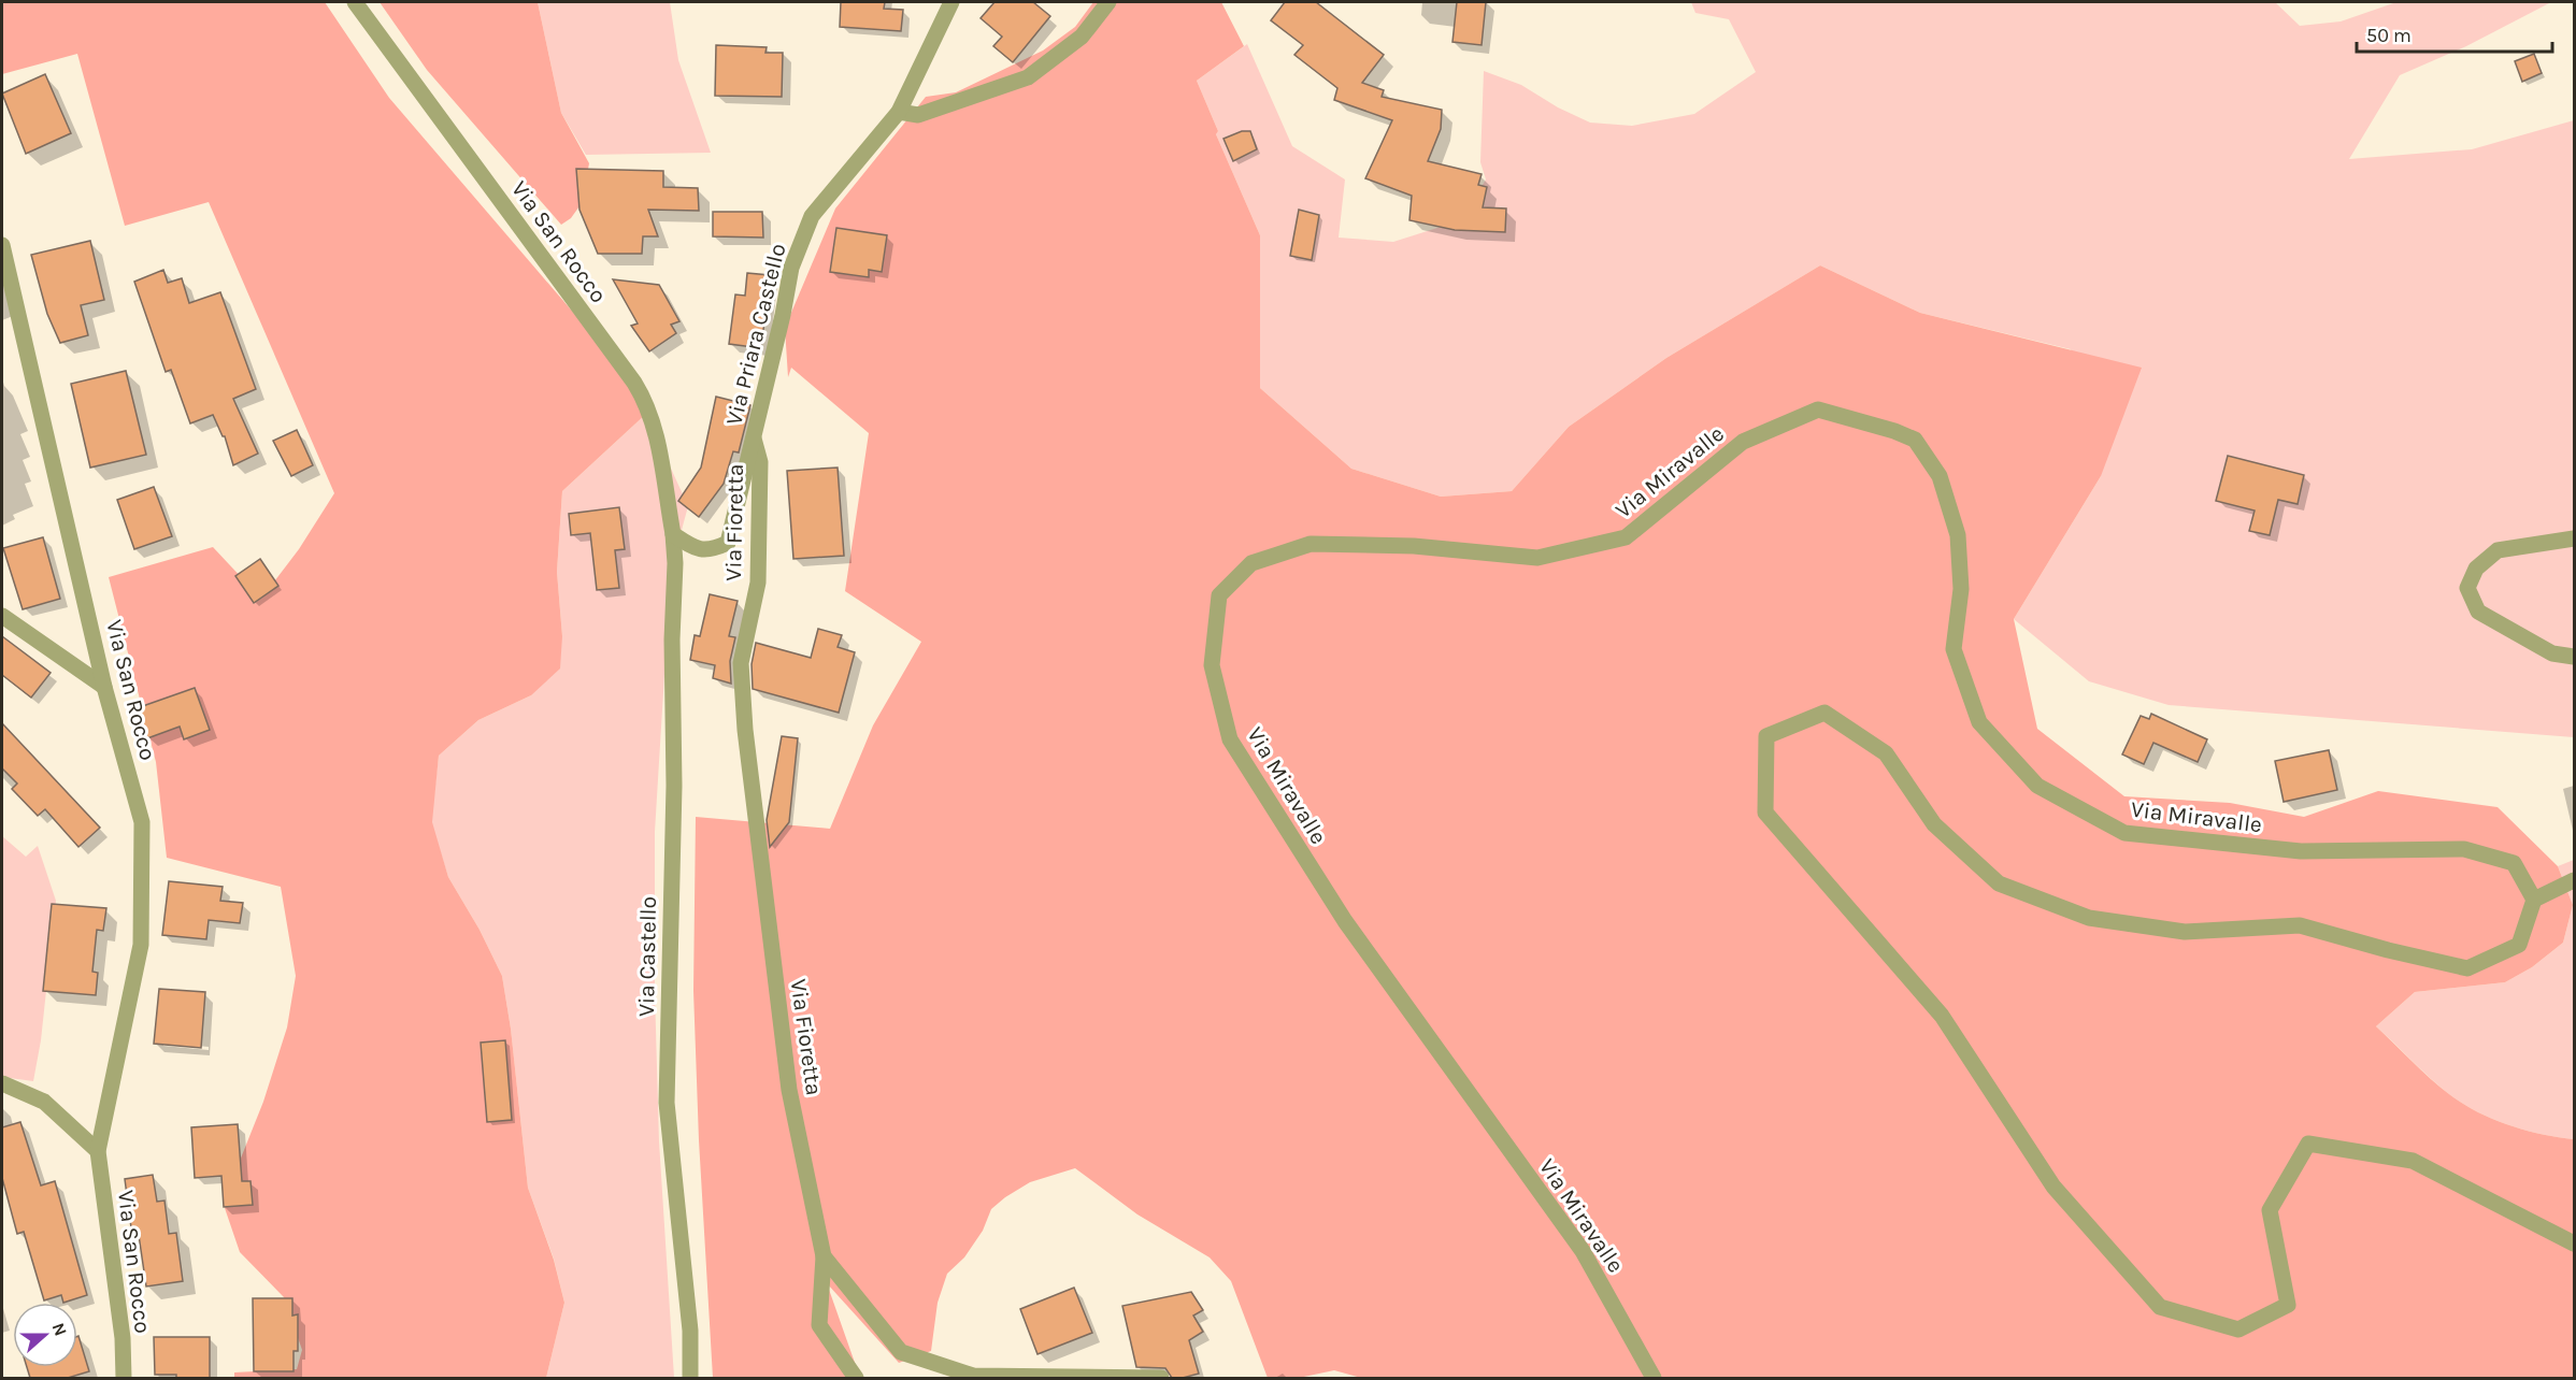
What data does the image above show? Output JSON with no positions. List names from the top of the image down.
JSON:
{
  "streets": {
    "street": [
      "Via San Rocco",
      "Via Priara Castello",
      "Via Miravalle",
      "Via Fioretta",
      "Via Castello"
    ]
  },
  "crossings": [
    ["Via San Rocco", "Via Priara Castello"],
    ["Via San Rocco", "Via Castello"],
    ["Via Priara Castello", "Via Fioretta"],
    ["Via Priara Castello", "Via Castello"]
  ],
  "scale_bar": "50 m",
  "north": "right"
}
